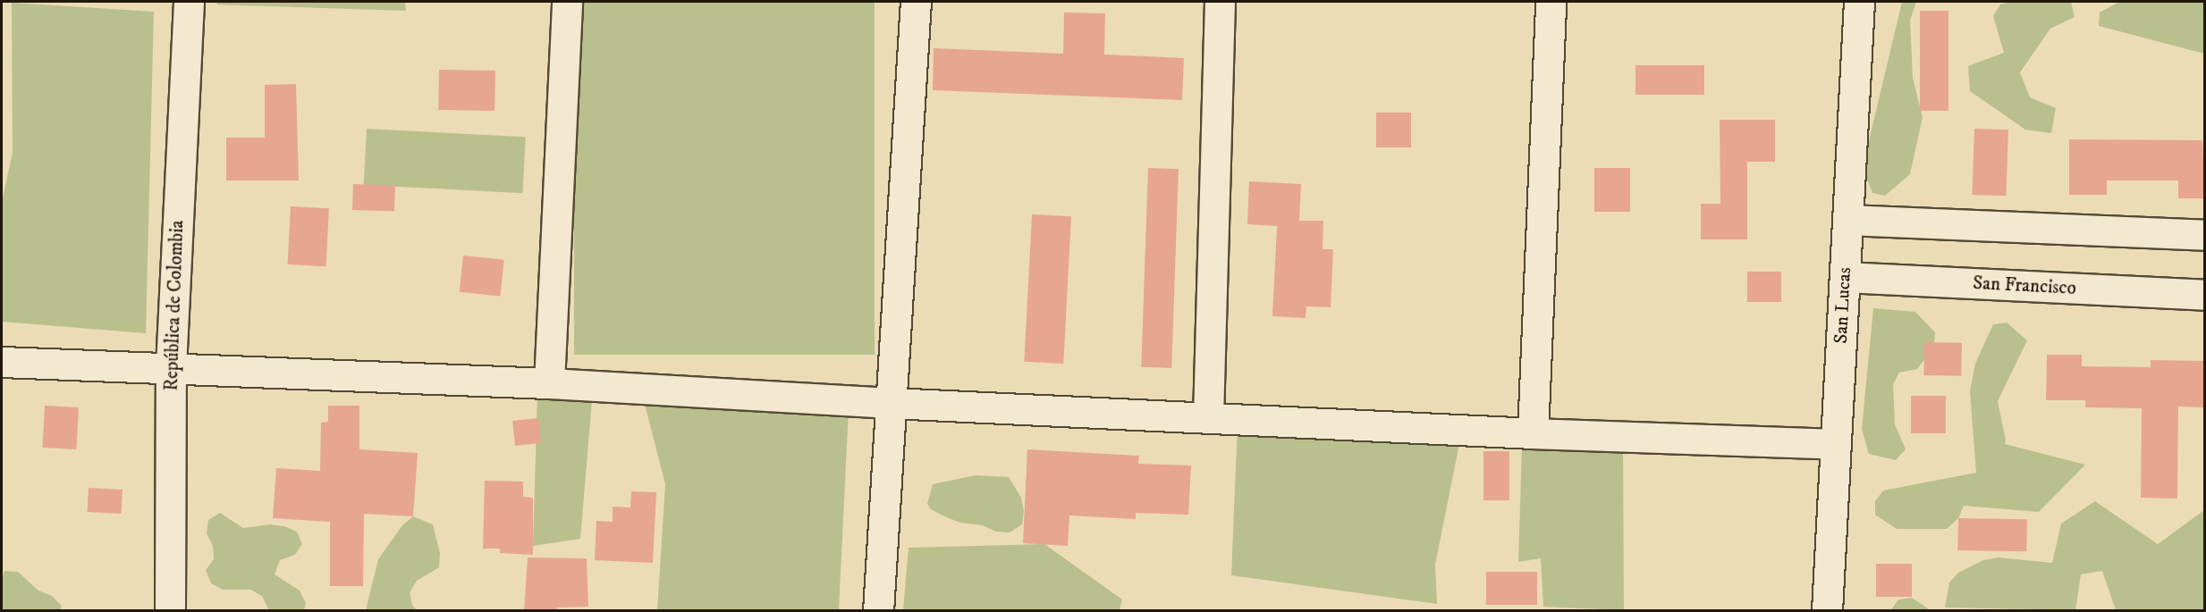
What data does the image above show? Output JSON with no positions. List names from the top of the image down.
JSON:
{
  "streets": {
    "street": ["San Francisco", "República de Colombia", "San Lucas"]
  },
  "crossings": [
    ["San Francisco", "San Lucas"]
  ]
}
